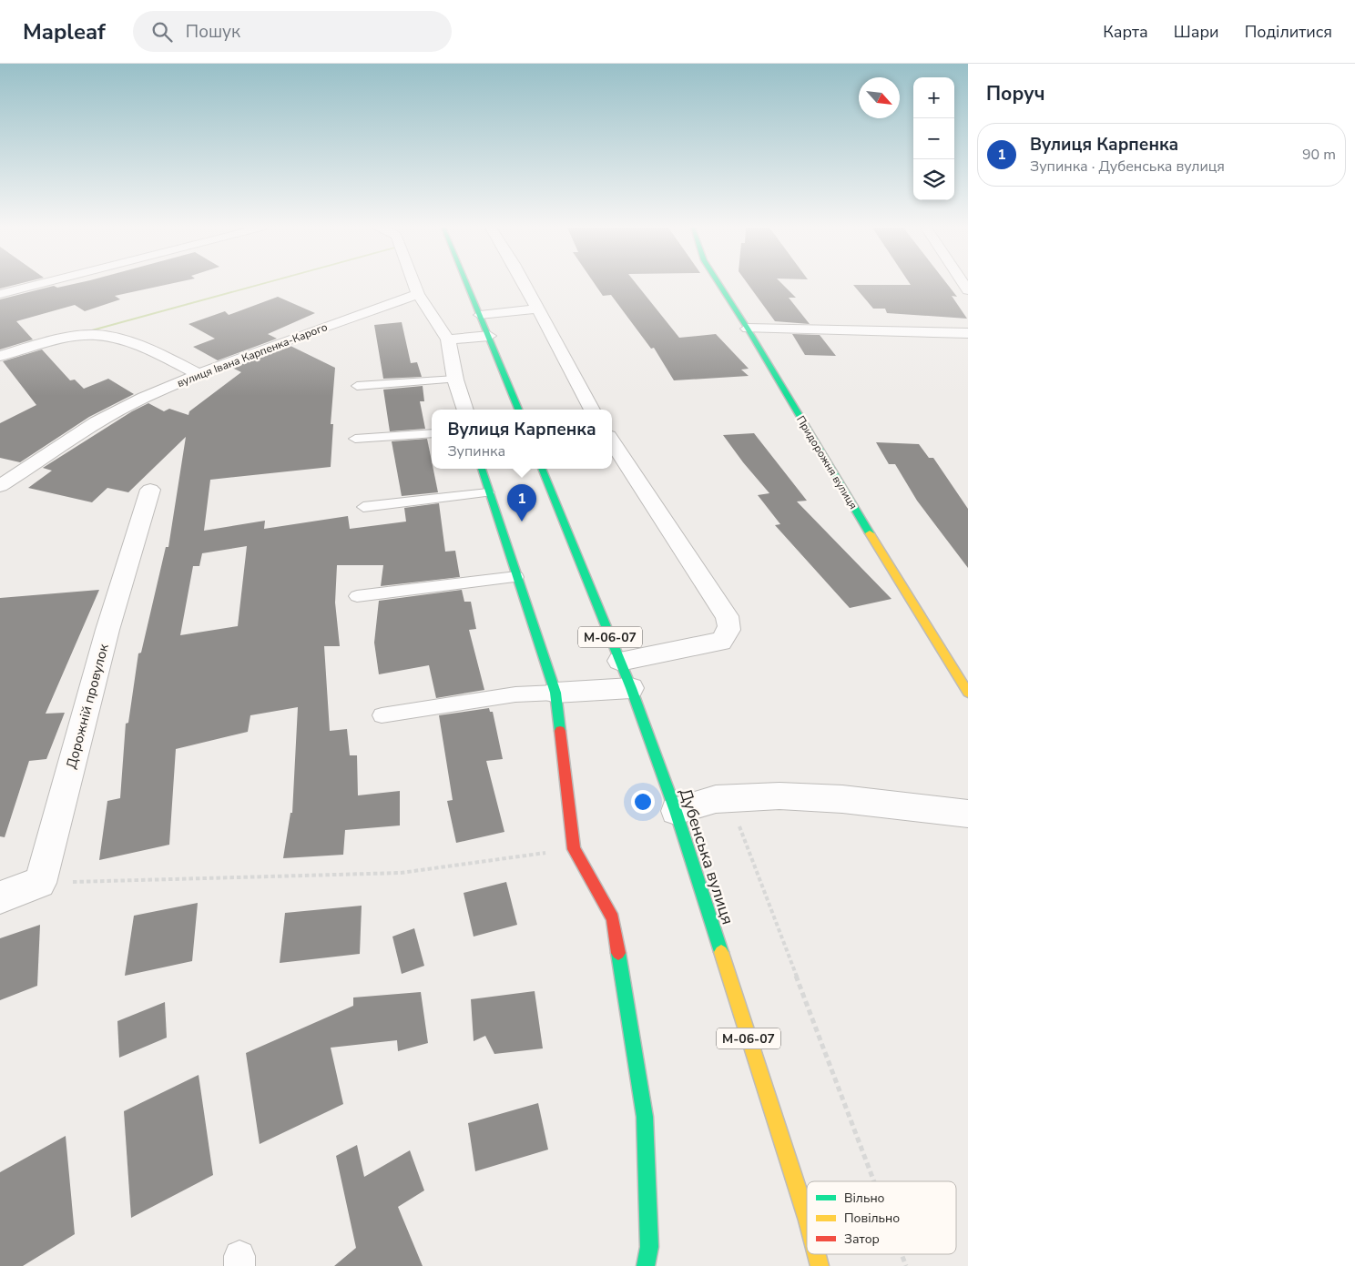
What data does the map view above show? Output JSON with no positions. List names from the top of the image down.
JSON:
{
  "streets": {
    "street": [
      "вулиця Івана Карпенка-Карого",
      "Придорожня вулиця",
      "М-06-07",
      "Дорожній провулок",
      "Дубенська вулиця"
    ]
  },
  "legend": ["Вільно", "Повільно", "Затор"],
  "north": "bottom right",
  "page": {
    "header": "Mapleaf",
    "search": "Пошук",
    "nav": ["Карта", "Шари", "Поділитися"],
    "heading": "Поруч",
    "map_buttons": ["+", "−"],
    "list": [
      {
        "mark": "1",
        "name": "Вулиця Карпенка",
        "note": "Зупинка · Дубенська вулиця",
        "value": "90 m"
      }
    ],
    "popup": ["Вулиця Карпенка", "Зупинка"],
    "pins": "1"
  }
}
